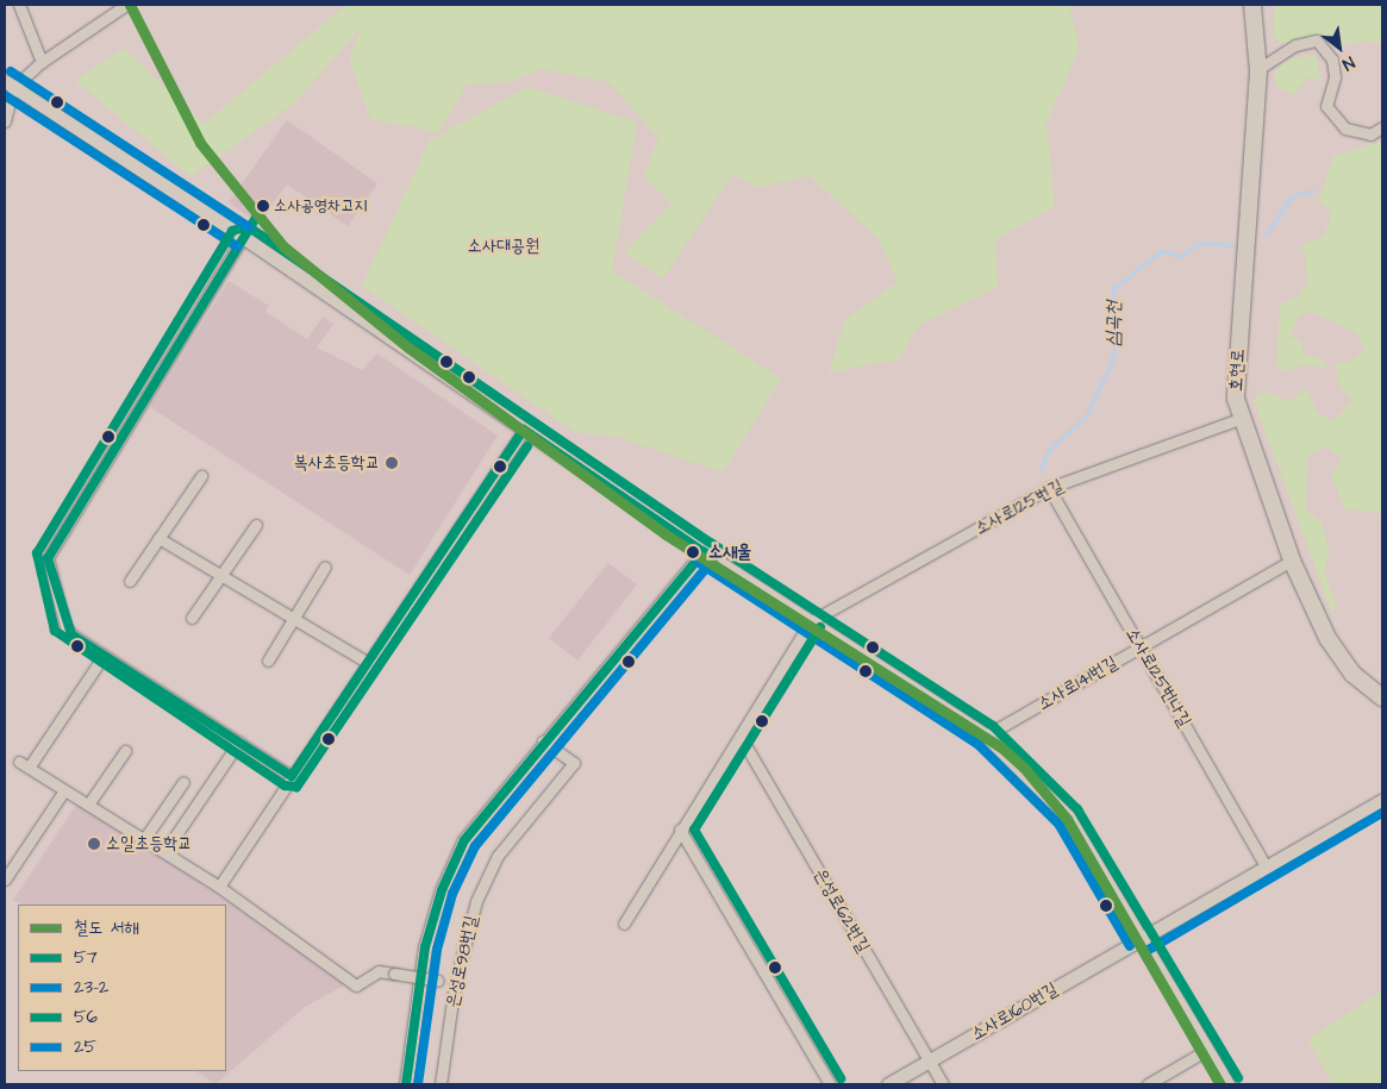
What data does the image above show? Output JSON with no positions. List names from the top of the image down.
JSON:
{
  "streets": {
    "main road": ["호현로"],
    "street": [
      "소사로125번길",
      "소사로125번나길",
      "소사로141번길",
      "은성로62번길",
      "은성로98번길",
      "소사로160번길"
    ]
  },
  "crossings": [
    ["호현로", "소사로125번길"],
    ["호현로", "소사로141번길"],
    ["소사로125번길", "소사로125번나길"],
    ["소사로125번나길", "소사로141번길"],
    ["소사로125번나길", "소사로160번길"],
    ["은성로62번길", "소사로160번길"]
  ],
  "water": ["심곡천"],
  "parks": ["소사대공원"],
  "places": [
    "소사공영차고지",
    "복사초등학교",
    "소새울",
    "소일초등학교"
  ],
  "lines": [
    "rail line 서해",
    "transit line 25",
    "transit line 23-2",
    "transit line 57",
    "transit line 56"
  ],
  "legend": [
    "철도 서해",
    "57",
    "23-2",
    "56",
    "25"
  ],
  "north": "bottom right"
}
